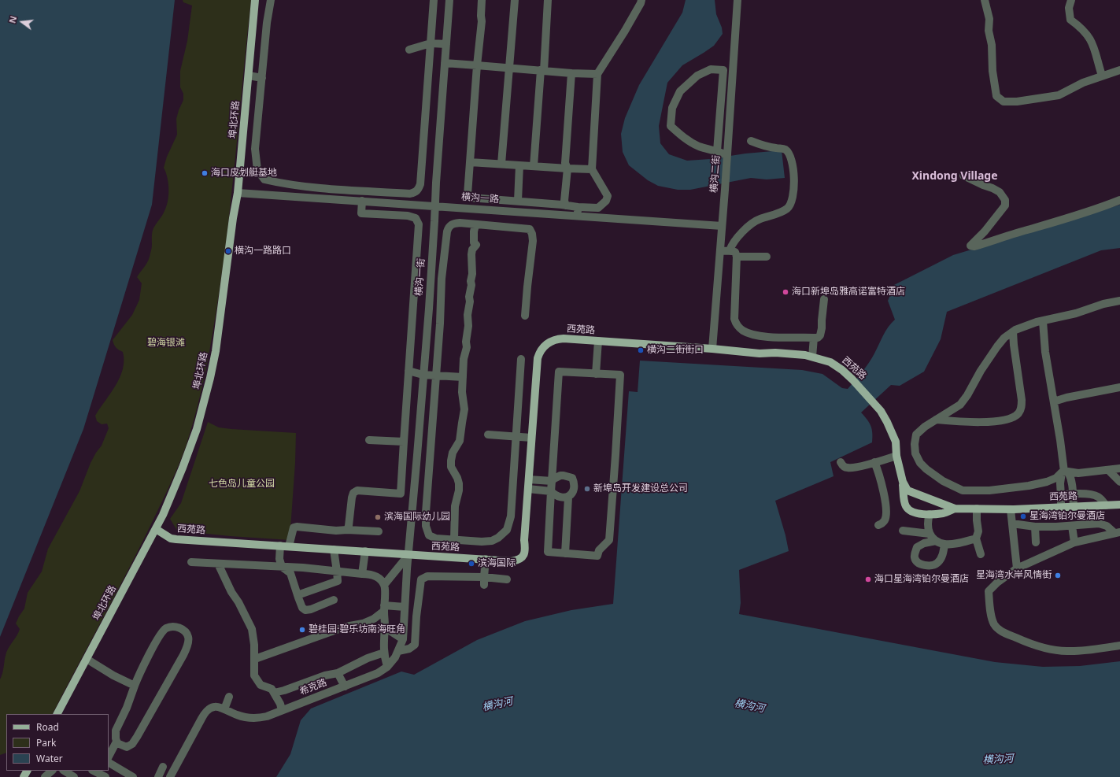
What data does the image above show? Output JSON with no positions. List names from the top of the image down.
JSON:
{
  "streets": {
    "main road": ["埠北环路", "西苑路"],
    "street": [
      "横沟二街",
      "横沟一路",
      "横沟一街",
      "希克路"
    ]
  },
  "crossings": [
    ["埠北环路", "横沟一路"],
    ["埠北环路", "西苑路"],
    ["横沟二街", "横沟一路"],
    ["横沟二街", "西苑路"],
    ["横沟一路", "横沟一街"],
    ["横沟一街", "西苑路"],
    ["横沟一街", "希克路"],
    ["西苑路", "希克路"]
  ],
  "districts": ["Xindong Village"],
  "water": ["横沟河"],
  "parks": ["碧海银滩", "七色岛儿童公园"],
  "places": [
    "海口皮划艇基地",
    "横沟一路路口",
    "海口新埠岛雅高诺富特酒店",
    "横沟二街街口",
    "新埠岛开发建设总公司",
    "星海湾铂尔曼酒店",
    "滨海国际幼儿园",
    "滨海国际",
    "星海湾水岸风情街",
    "海口星海湾铂尔曼酒店",
    "碧桂园·碧乐坊南海旺角"
  ],
  "legend": ["Road", "Park", "Water"],
  "north": "left"
}
